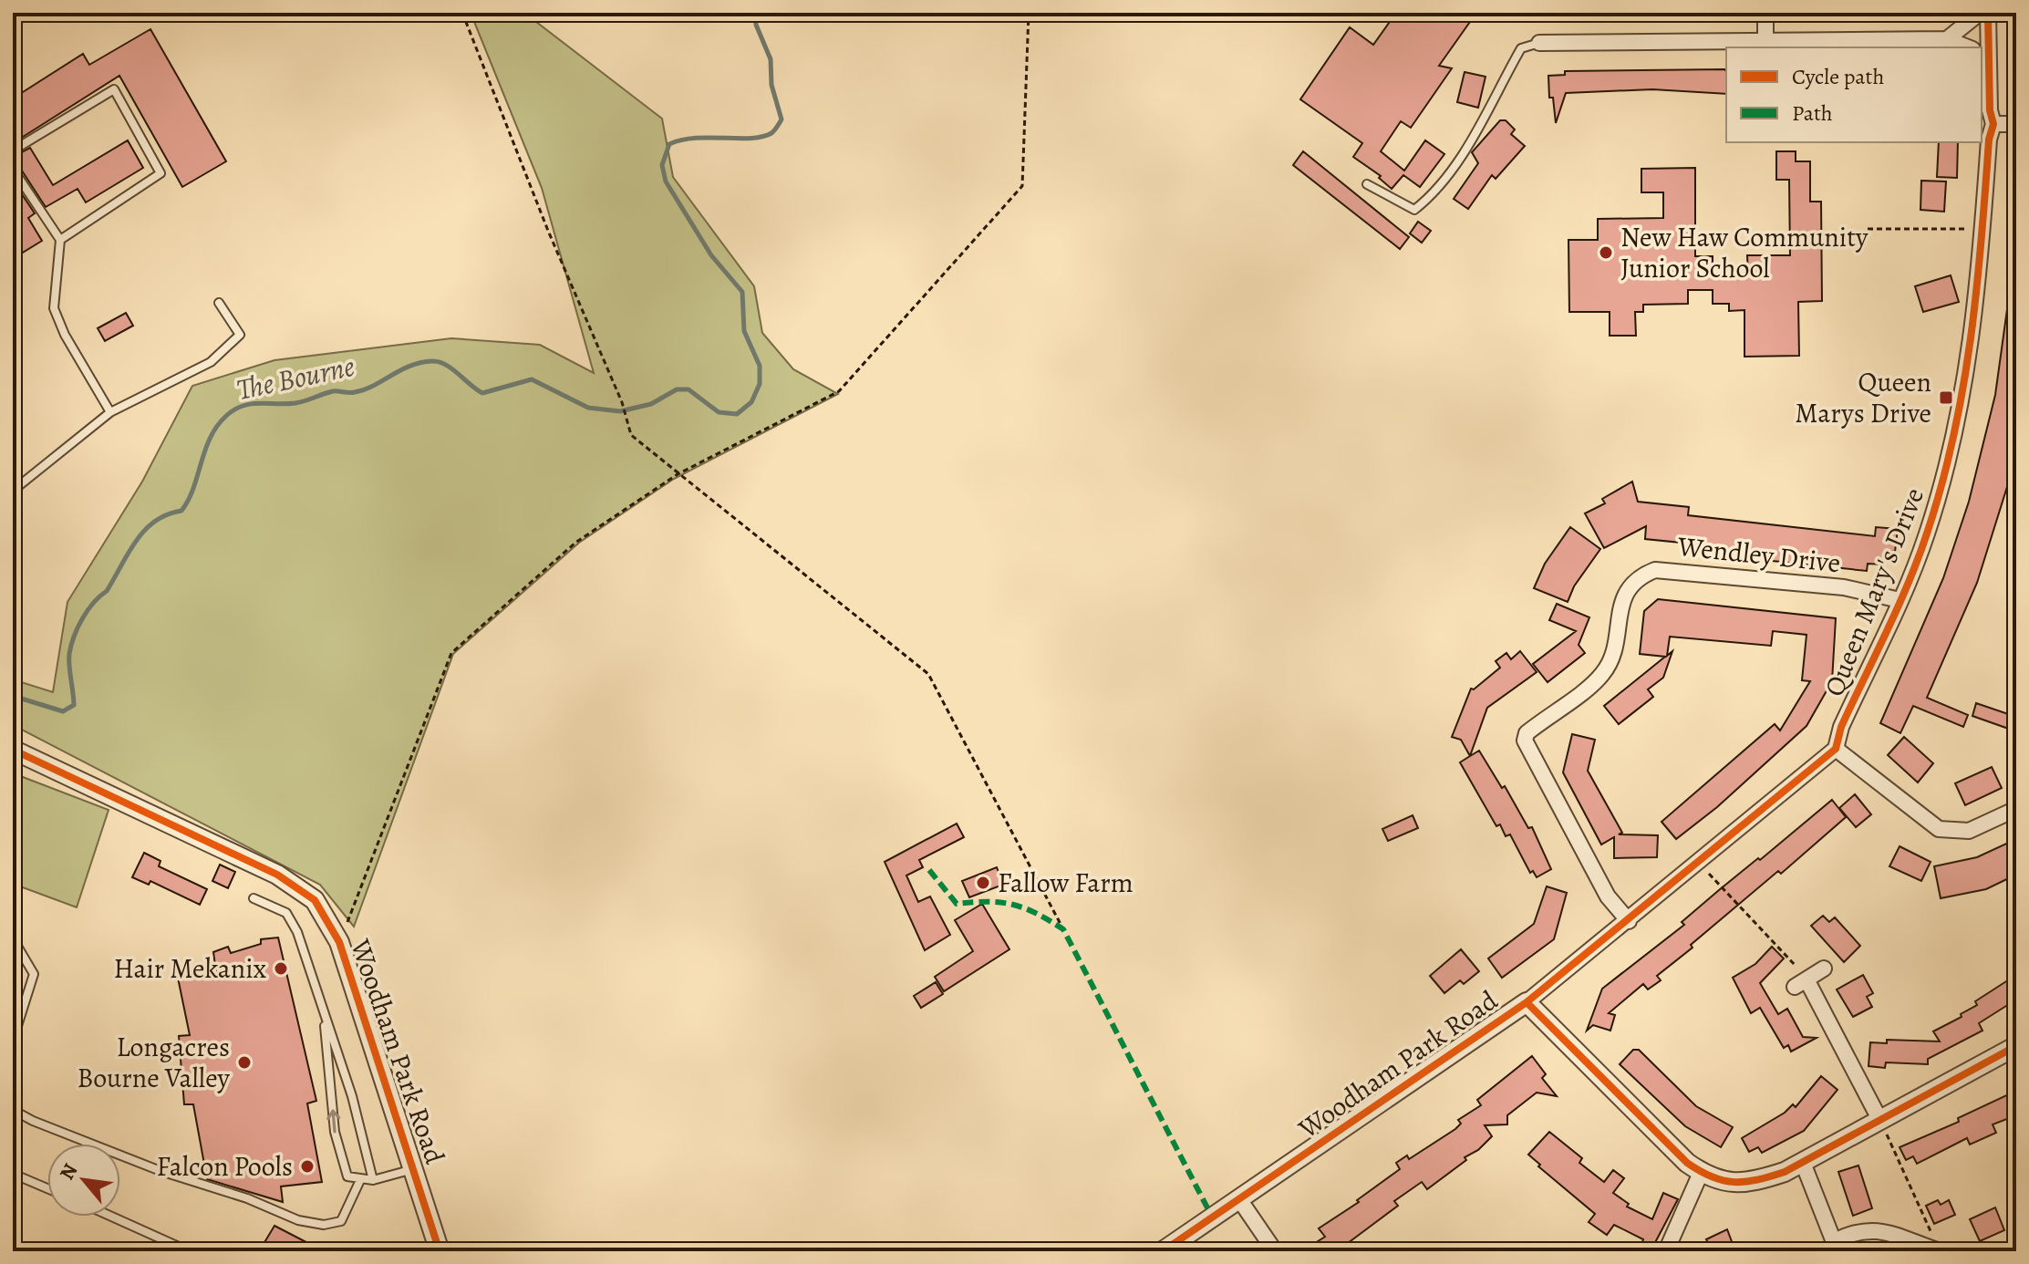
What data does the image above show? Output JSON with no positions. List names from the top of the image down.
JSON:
{
  "streets": {
    "street": ["Wendley Drive", "Queen Mary's Drive", "Woodham Park Road"]
  },
  "crossings": [
    ["Wendley Drive", "Queen Mary's Drive"]
  ],
  "water": ["The Bourne"],
  "places": {
    "other": [
      "New Haw Community Junior School",
      "Fallow Farm",
      "Hair Mekanix",
      "Longacres Bourne Valley",
      "Falcon Pools"
    ],
    "transit": ["Queen Marys Drive"]
  },
  "legend": ["Cycle path", "Path"],
  "north": "top left"
}
